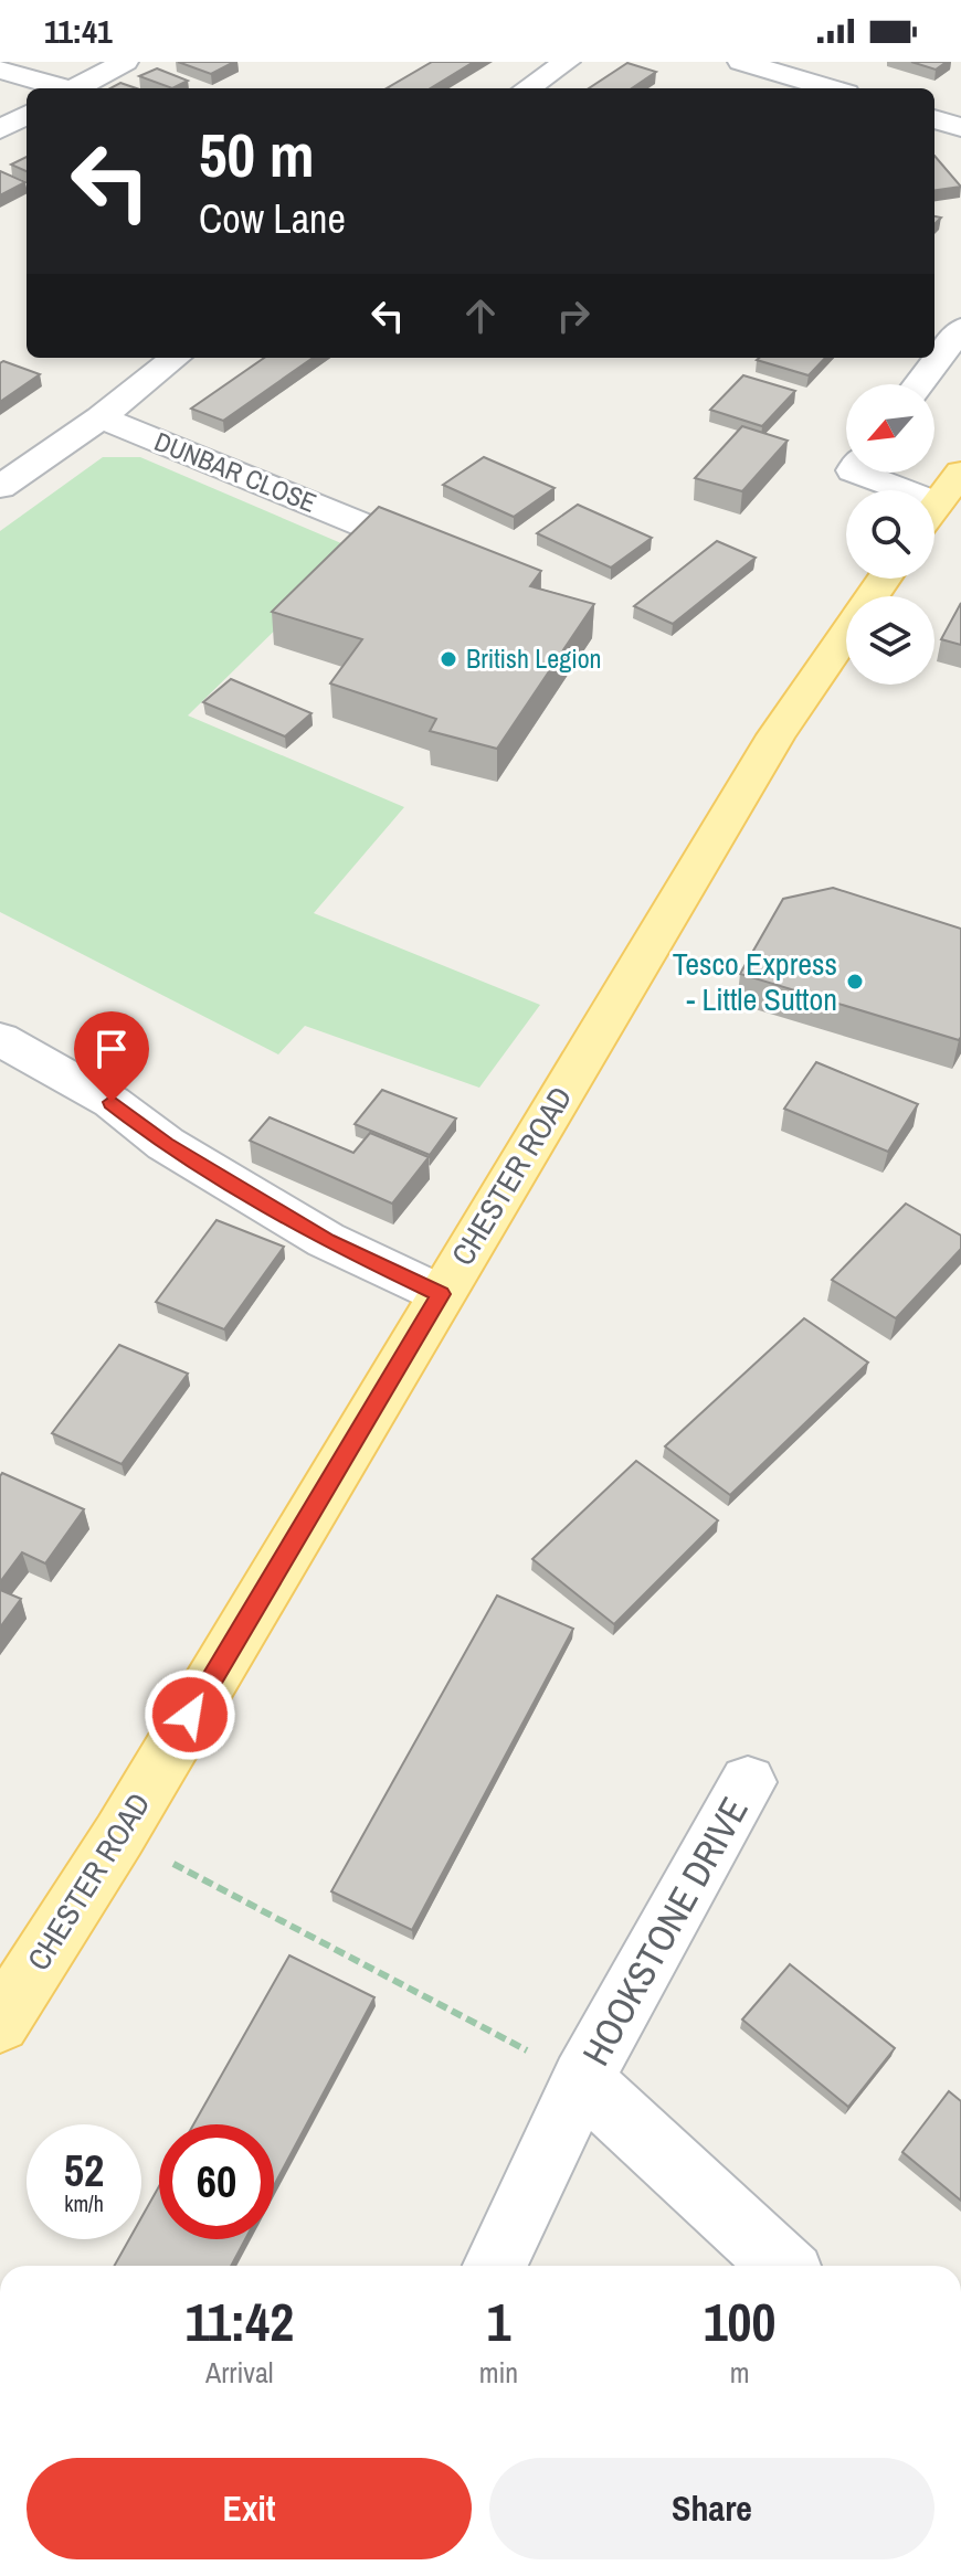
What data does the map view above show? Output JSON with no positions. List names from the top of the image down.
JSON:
{
  "streets": {
    "main road": ["CHESTER ROAD"],
    "street": ["DUNBAR CLOSE", "HOOKSTONE DRIVE"]
  },
  "places": ["British Legion", "Tesco Express - Little Sutton"],
  "north": "bottom left",
  "page": {
    "status": "11:41",
    "turn": ["50 m", "Cow Lane"],
    "speed": "52 km/h",
    "limit": "60",
    "eta": [
      "11:42",
      "Arrival",
      "1",
      "min",
      "100",
      "m"
    ],
    "buttons": ["Exit", "Share"]
  }
}
